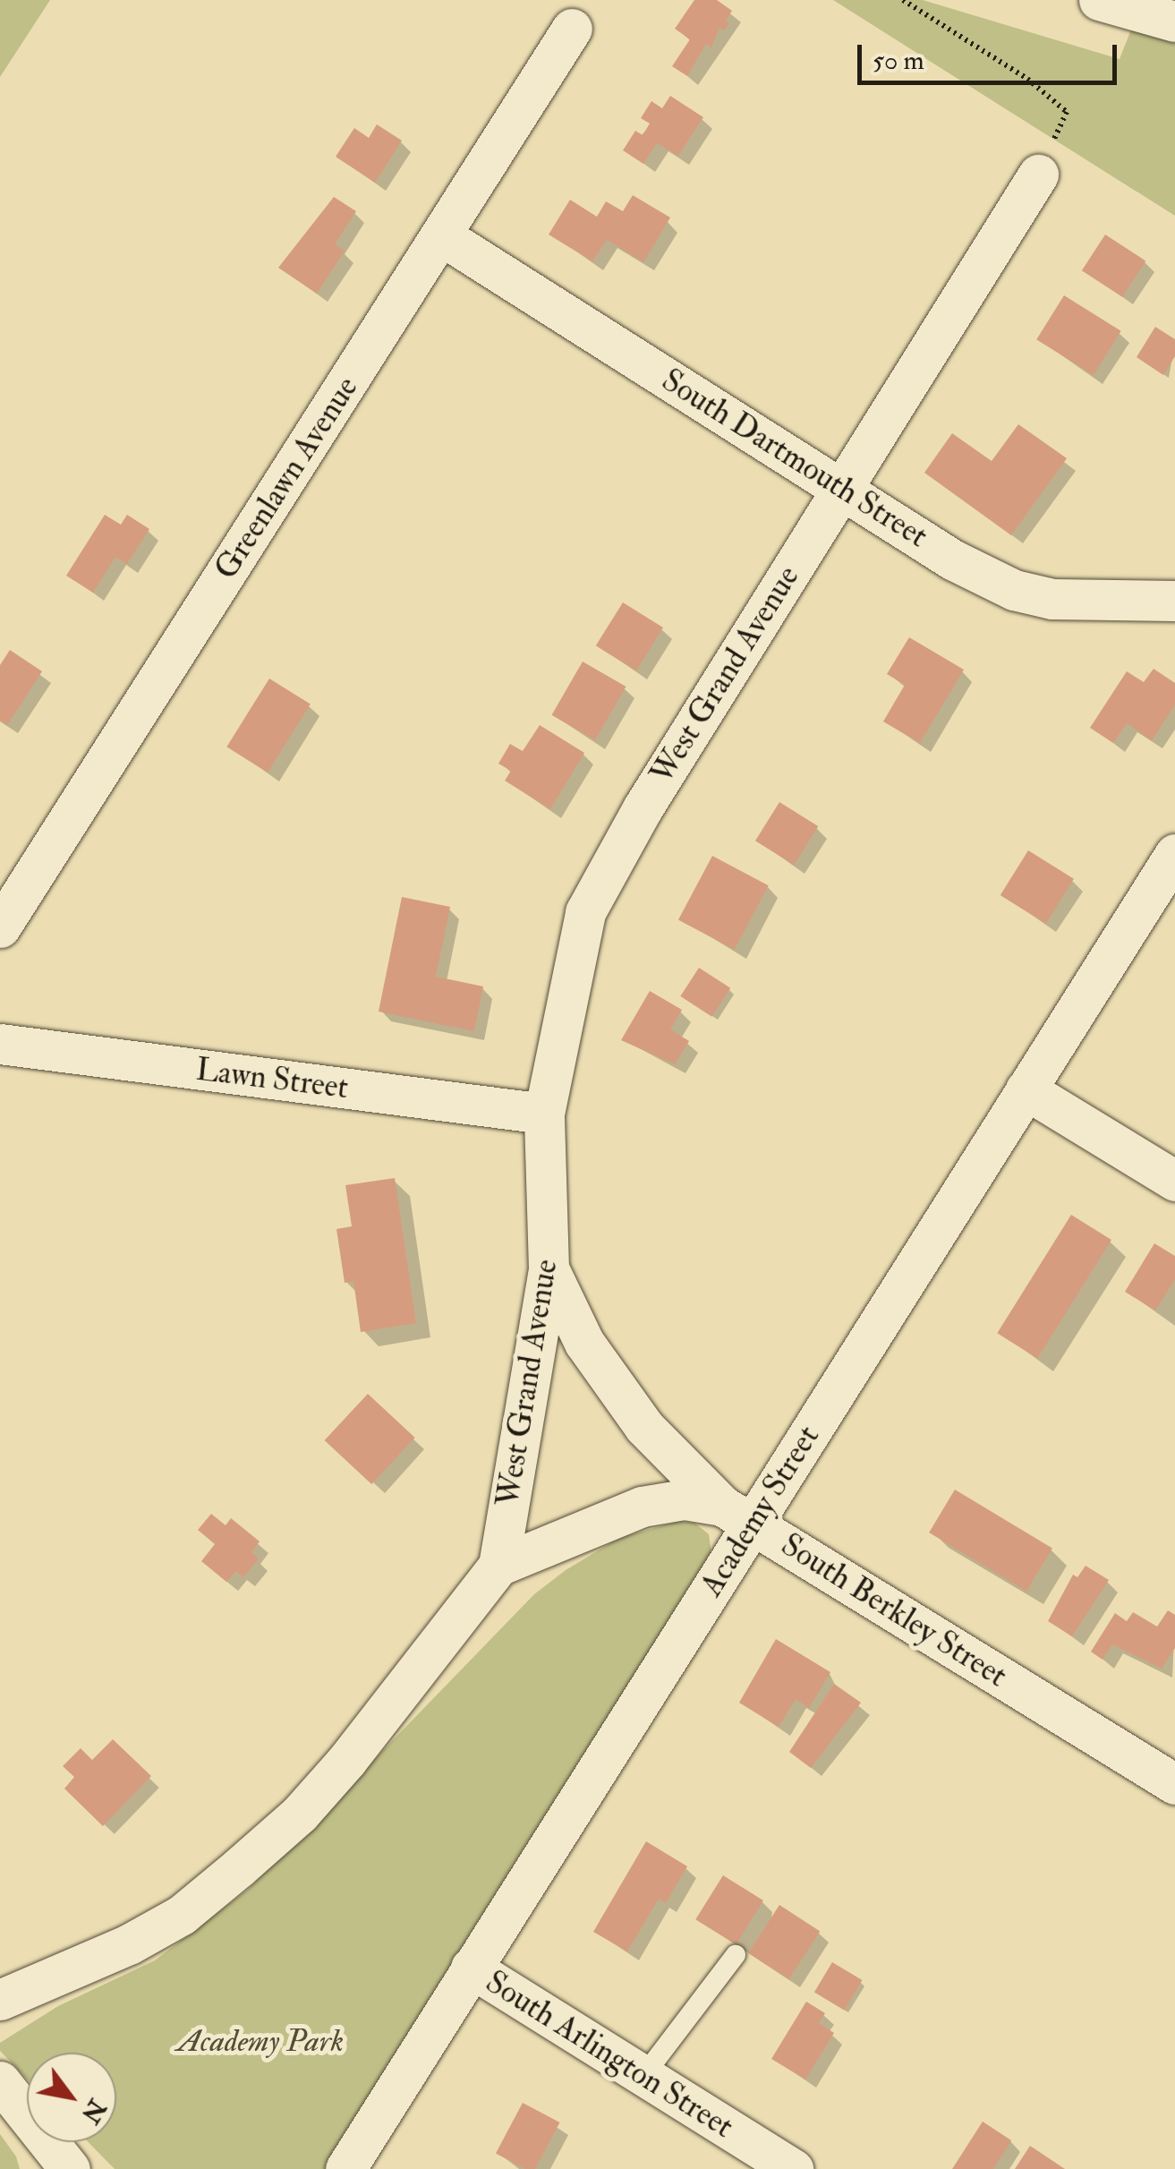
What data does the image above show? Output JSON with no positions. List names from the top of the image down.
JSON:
{
  "streets": {
    "street": [
      "South Dartmouth Street",
      "Greenlawn Avenue",
      "West Grand Avenue",
      "Lawn Street",
      "Academy Street",
      "South Berkley Street",
      "South Arlington Street"
    ]
  },
  "crossings": [
    ["South Dartmouth Street", "Greenlawn Avenue"],
    ["South Dartmouth Street", "West Grand Avenue"],
    ["West Grand Avenue", "Lawn Street"],
    ["West Grand Avenue", "South Berkley Street"],
    ["Academy Street", "South Berkley Street"],
    ["Academy Street", "South Arlington Street"]
  ],
  "parks": ["Academy Park"],
  "scale_bar": "50 m",
  "north": "bottom right"
}
